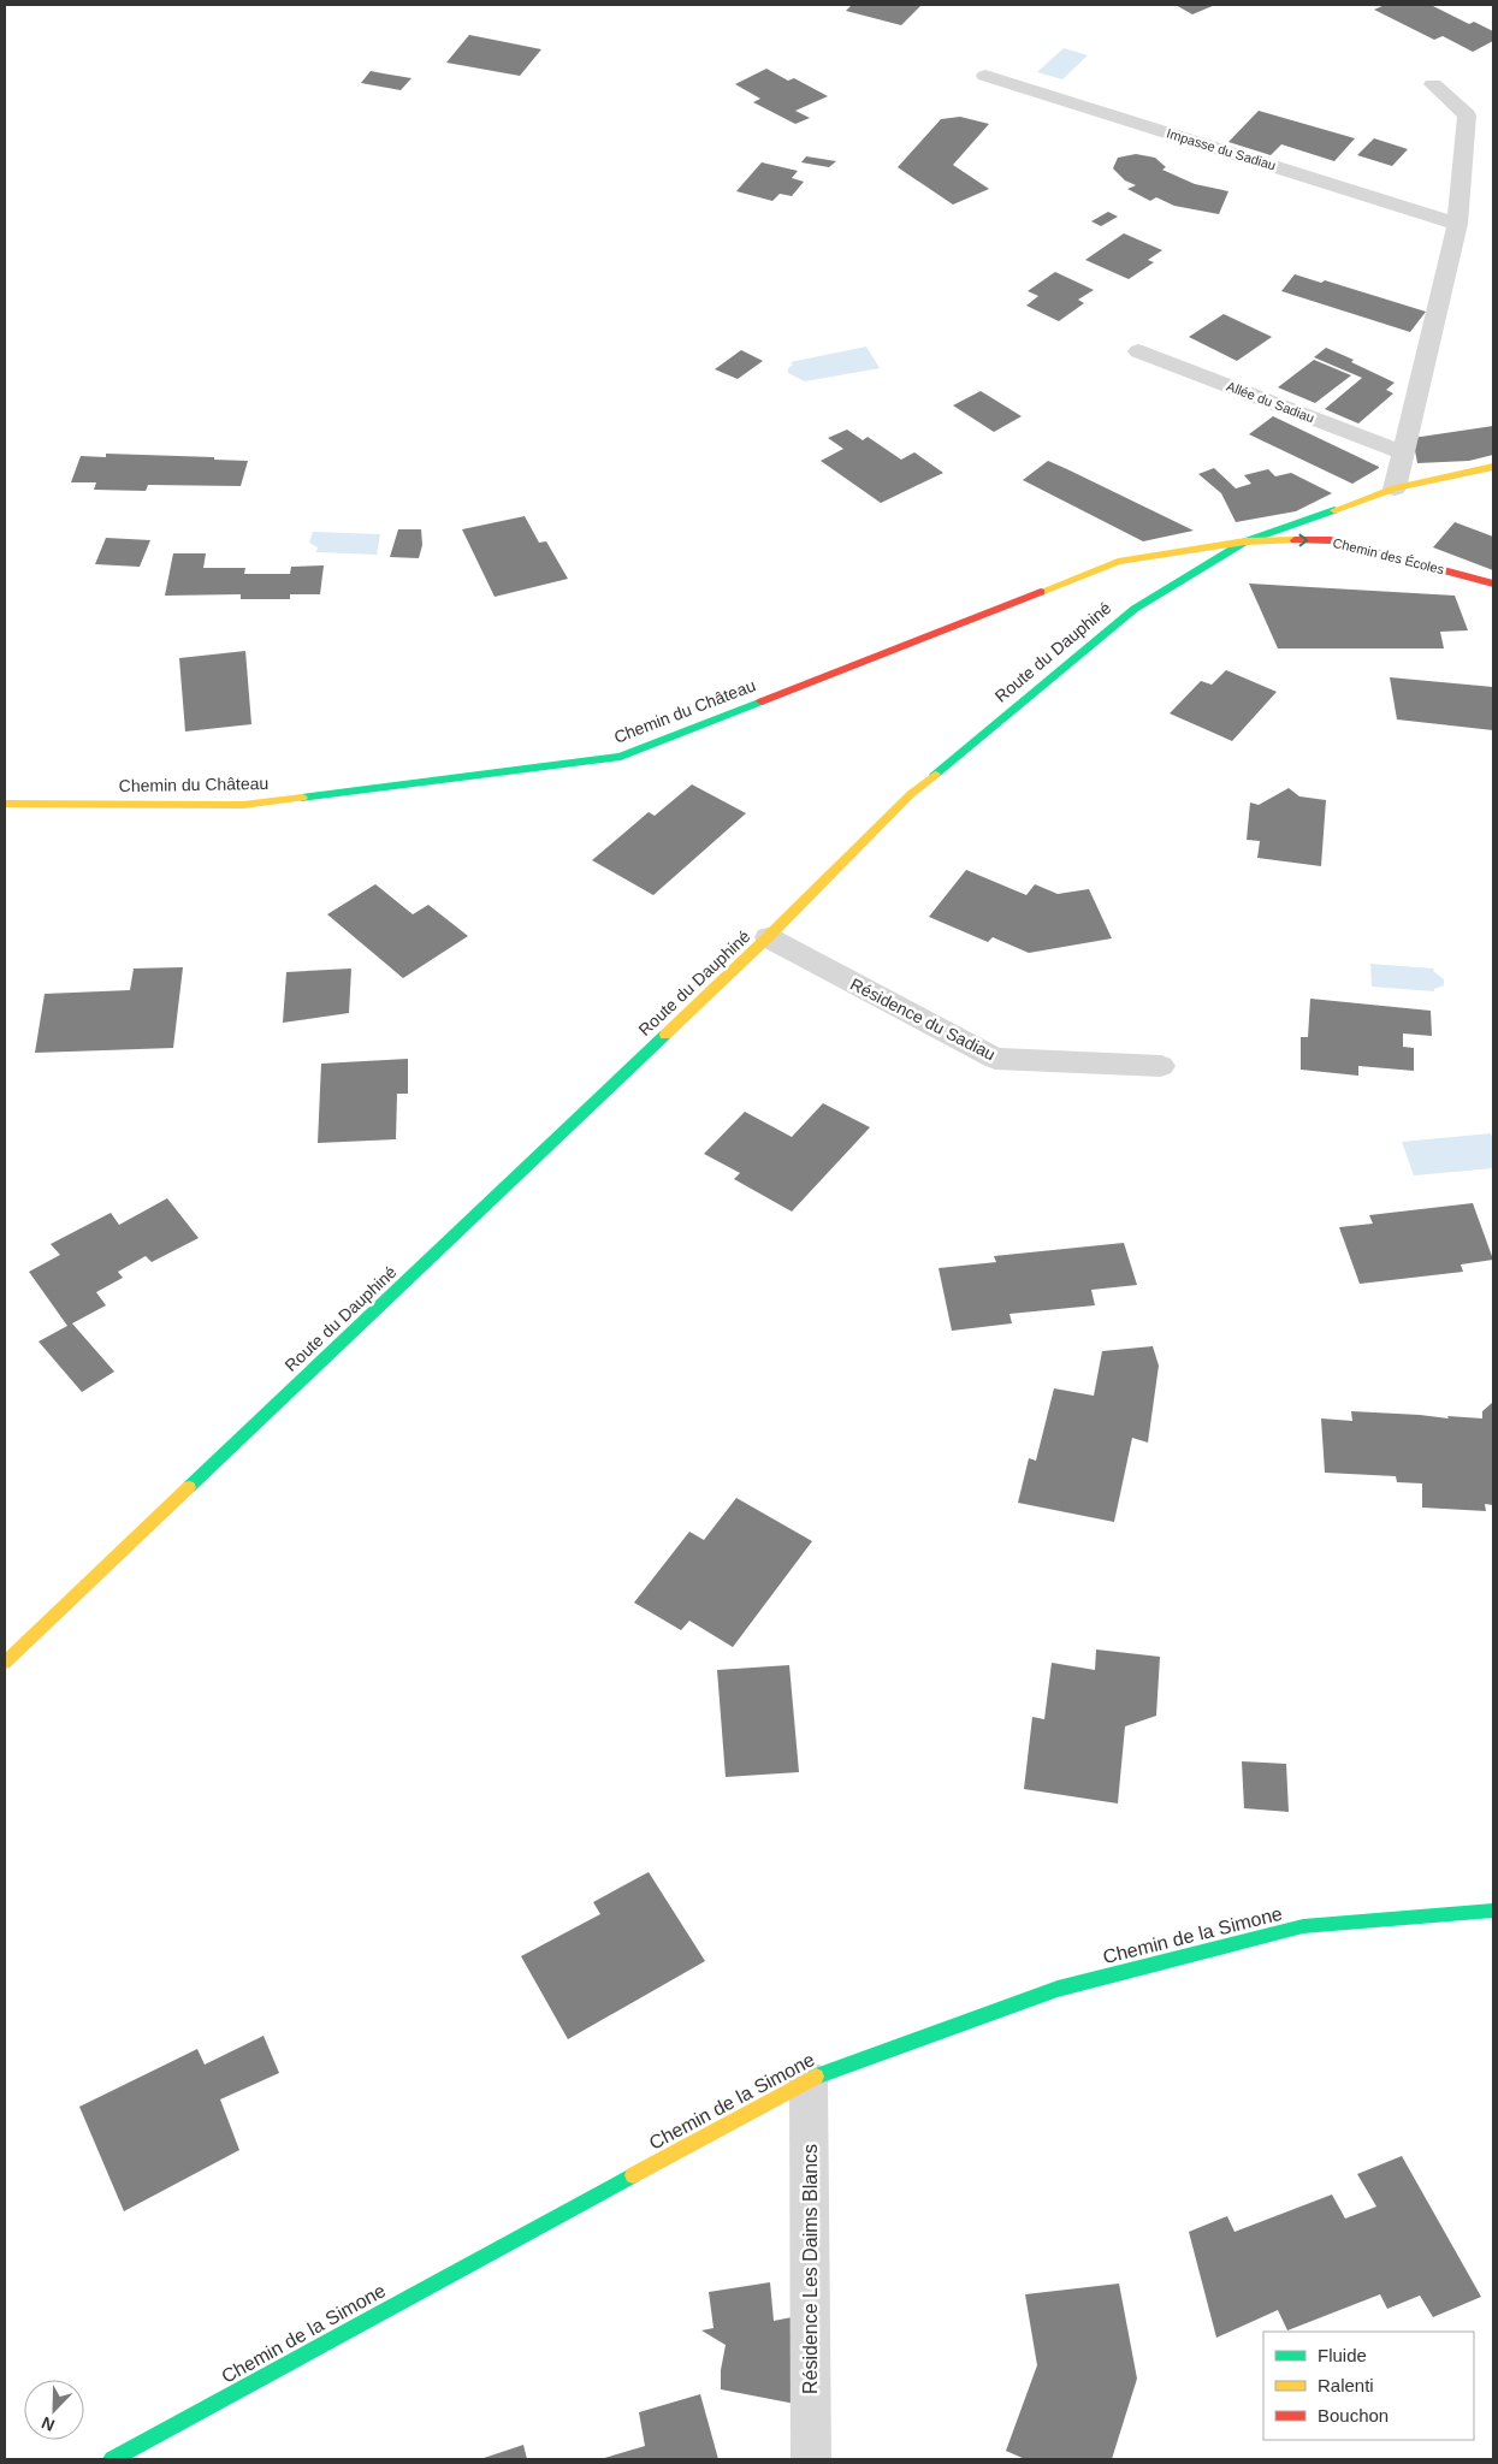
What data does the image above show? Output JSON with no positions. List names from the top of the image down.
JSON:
{
  "streets": {
    "street": [
      "Chemin des Écoles",
      "Route du Dauphiné",
      "Chemin du Château",
      "Chemin de la Simone"
    ],
    "lane": [
      "Impasse du Sadiau",
      "Allée du Sadiau",
      "Résidence du Sadiau",
      "Résidence Les Daims Blancs"
    ]
  },
  "crossings": [
    ["Chemin des Écoles", "Route du Dauphiné"],
    ["Chemin des Écoles", "Chemin du Château"],
    ["Route du Dauphiné", "Chemin du Château"],
    ["Route du Dauphiné", "Résidence du Sadiau"],
    ["Chemin de la Simone", "Résidence Les Daims Blancs"]
  ],
  "one_way": ["Chemin des Écoles"],
  "legend": ["Fluide", "Ralenti", "Bouchon"],
  "north": "bottom left"
}
